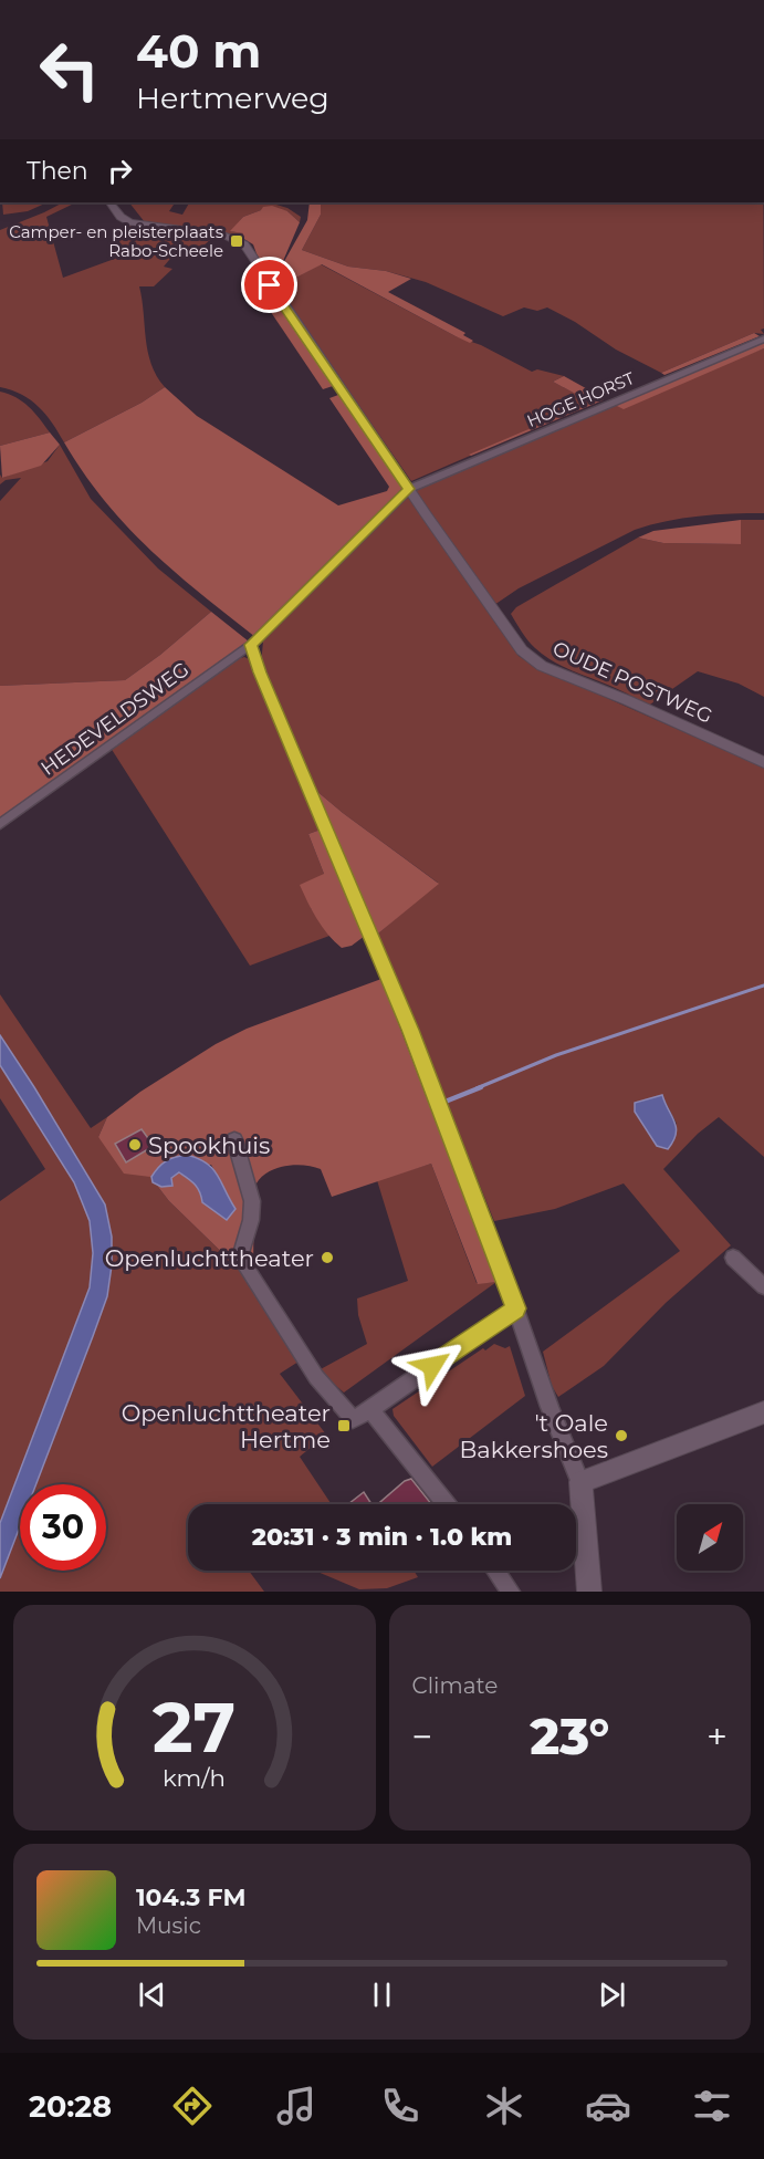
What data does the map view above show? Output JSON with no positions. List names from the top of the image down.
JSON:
{
  "streets": {
    "street": ["HOGE HORST", "OUDE POSTWEG", "HEDEVELDSWEG"]
  },
  "crossings": [
    ["HOGE HORST", "OUDE POSTWEG"],
    ["HOGE HORST", "HEDEVELDSWEG"],
    ["OUDE POSTWEG", "HEDEVELDSWEG"]
  ],
  "places": {
    "transit": ["Camper- en pleisterplaats Rabo-Scheele", "Openluchttheater Hertme"],
    "other": ["Spookhuis", "Openluchttheater", "'t Oale Bakkershoes"]
  },
  "north": "top right",
  "page": {
    "turn": ["40 m", "Hertmerweg"],
    "then": "Then",
    "limit": "30",
    "trip": "20:31 · 3 min · 1.0 km",
    "tile": "Climate",
    "heat": ["−", "23°", "+"],
    "song": ["104.3 FM", "Music"],
    "tabs": "20:28",
    "gauge": ["27", "km/h"]
  }
}
